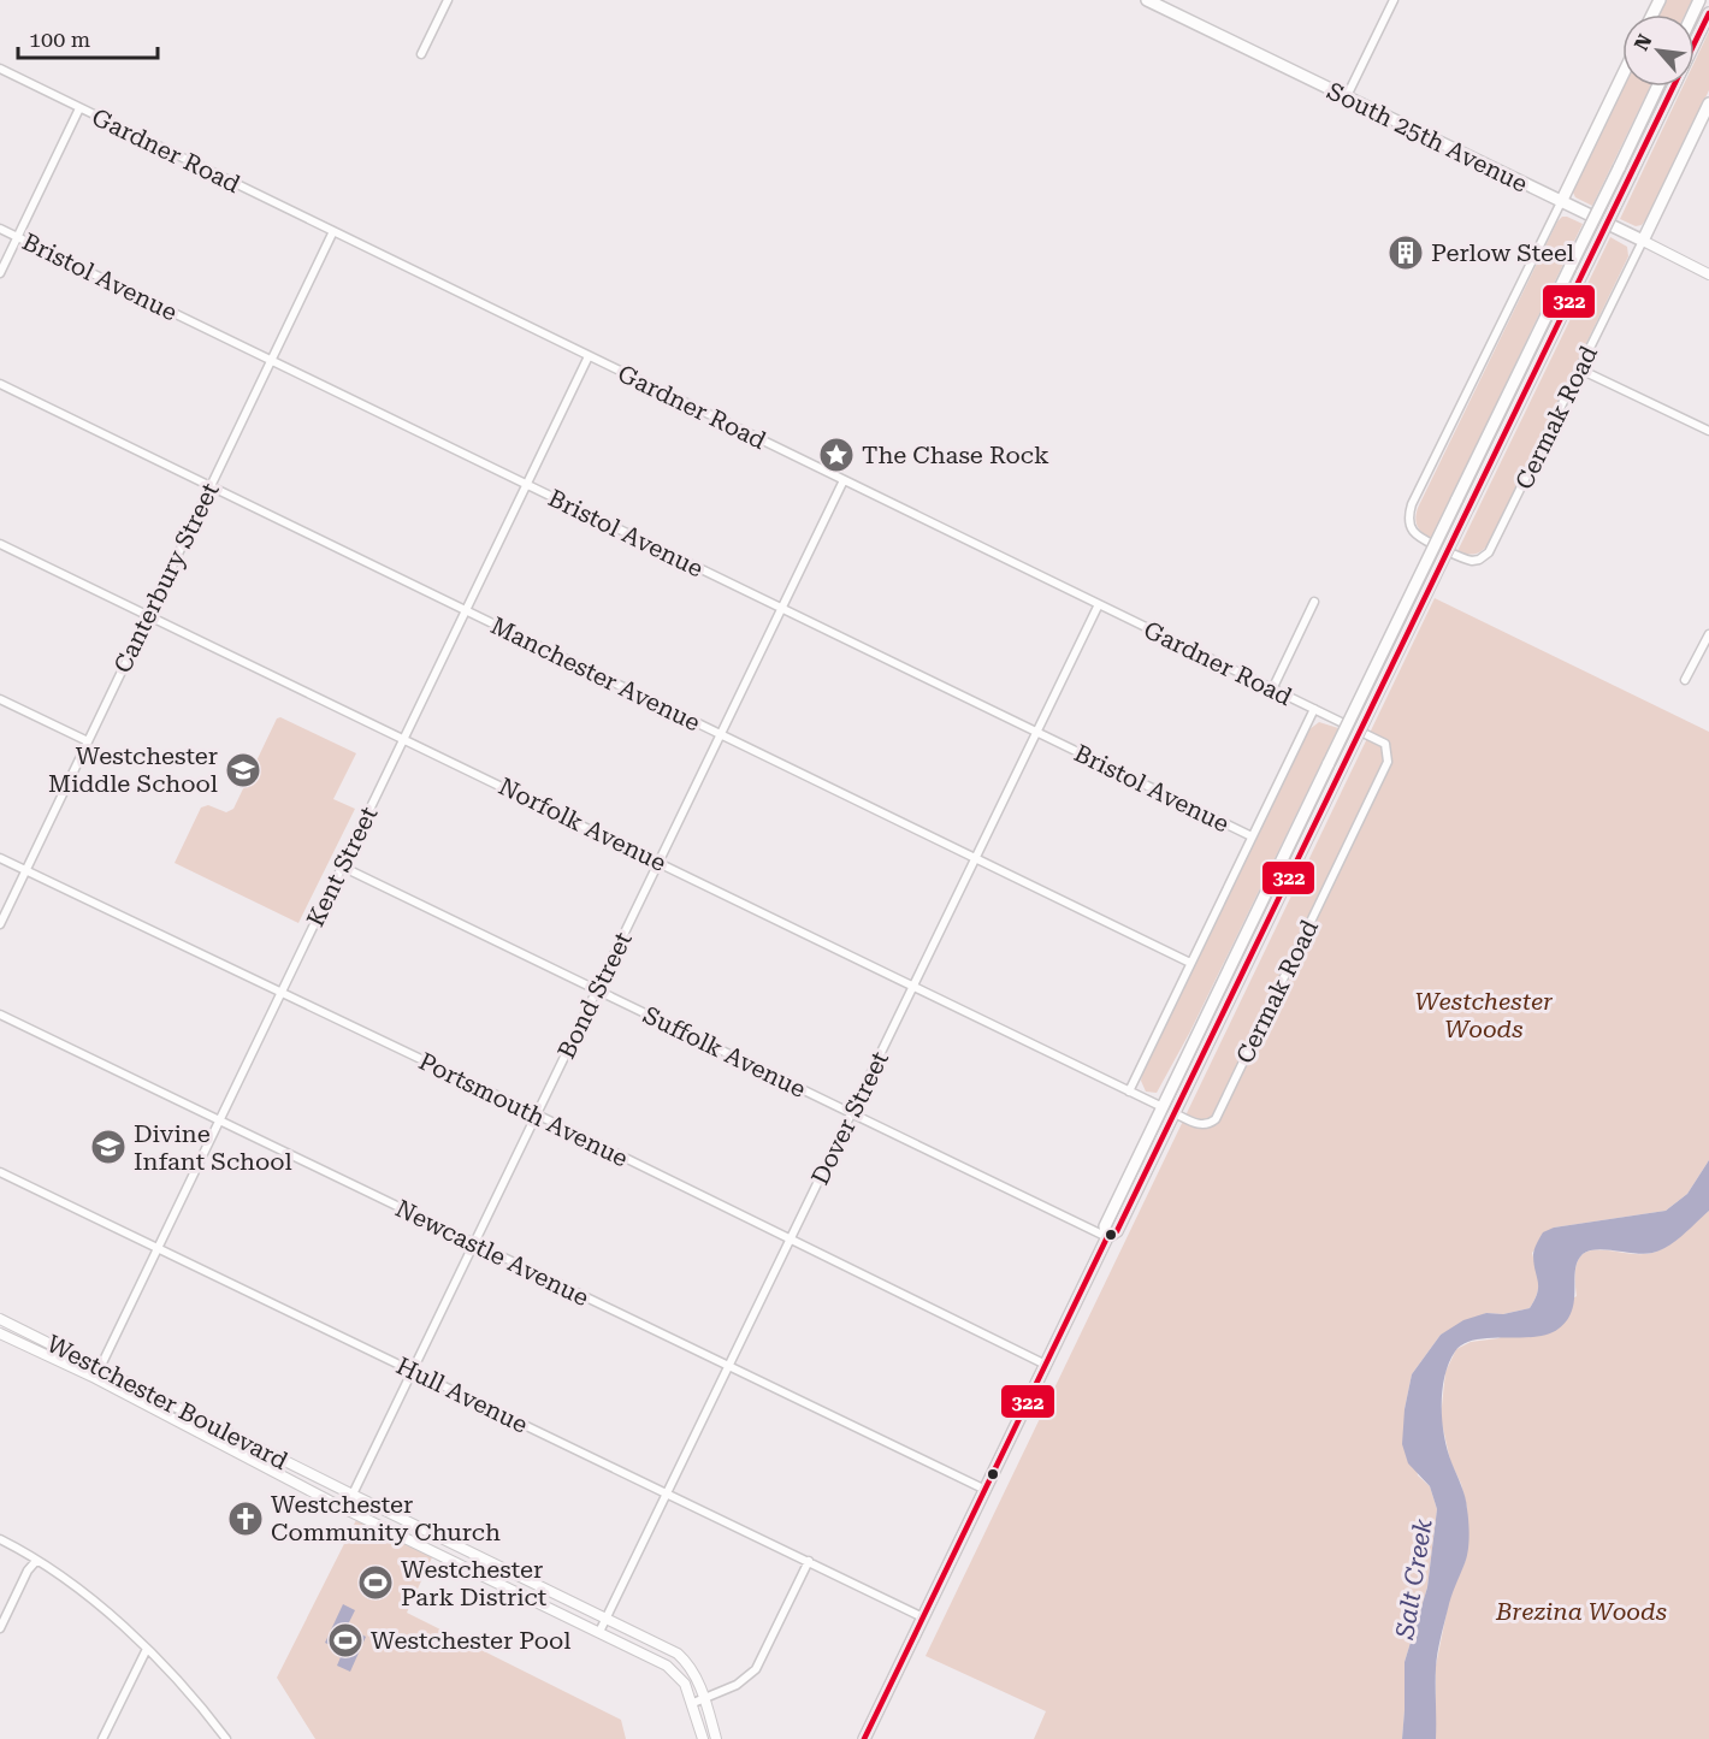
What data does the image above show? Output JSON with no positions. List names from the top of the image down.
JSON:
{
  "streets": {
    "main road": ["South 25th Avenue", "Cermak Road"],
    "street": [
      "Gardner Road",
      "Bristol Avenue",
      "Canterbury Street",
      "Manchester Avenue",
      "Norfolk Avenue",
      "Kent Street",
      "Bond Street",
      "Suffolk Avenue",
      "Portsmouth Avenue",
      "Dover Street",
      "Newcastle Avenue",
      "Hull Avenue",
      "Westchester Boulevard"
    ]
  },
  "crossings": [
    ["South 25th Avenue", "Cermak Road"],
    ["Gardner Road", "Cermak Road"],
    ["Gardner Road", "Canterbury Street"],
    ["Gardner Road", "Kent Street"],
    ["Gardner Road", "Bond Street"],
    ["Gardner Road", "Dover Street"],
    ["Bristol Avenue", "Canterbury Street"],
    ["Bristol Avenue", "Kent Street"],
    ["Bristol Avenue", "Bond Street"],
    ["Bristol Avenue", "Dover Street"],
    ["Cermak Road", "Norfolk Avenue"],
    ["Cermak Road", "Suffolk Avenue"],
    ["Cermak Road", "Portsmouth Avenue"],
    ["Cermak Road", "Newcastle Avenue"],
    ["Cermak Road", "Hull Avenue"],
    ["Canterbury Street", "Manchester Avenue"],
    ["Canterbury Street", "Norfolk Avenue"],
    ["Canterbury Street", "Portsmouth Avenue"],
    ["Manchester Avenue", "Kent Street"],
    ["Manchester Avenue", "Bond Street"],
    ["Manchester Avenue", "Dover Street"],
    ["Norfolk Avenue", "Kent Street"],
    ["Norfolk Avenue", "Bond Street"],
    ["Norfolk Avenue", "Dover Street"],
    ["Kent Street", "Suffolk Avenue"],
    ["Kent Street", "Portsmouth Avenue"],
    ["Kent Street", "Newcastle Avenue"],
    ["Kent Street", "Hull Avenue"],
    ["Kent Street", "Westchester Boulevard"],
    ["Bond Street", "Suffolk Avenue"],
    ["Bond Street", "Portsmouth Avenue"],
    ["Bond Street", "Newcastle Avenue"],
    ["Bond Street", "Hull Avenue"],
    ["Bond Street", "Westchester Boulevard"],
    ["Suffolk Avenue", "Dover Street"],
    ["Portsmouth Avenue", "Dover Street"],
    ["Dover Street", "Newcastle Avenue"],
    ["Dover Street", "Hull Avenue"],
    ["Dover Street", "Westchester Boulevard"]
  ],
  "water": ["Salt Creek"],
  "parks": ["Westchester Woods", "Brezina Woods"],
  "places": {
    "building": ["Perlow Steel"],
    "place": ["The Chase Rock"],
    "school or university": ["Westchester Middle School", "Divine Infant School"],
    "church": ["Westchester Community Church"],
    "sports": ["Westchester Park District", "Westchester Pool"]
  },
  "lines": ["transit line 322"],
  "scale_bar": "100 m",
  "north": "top left"
}
